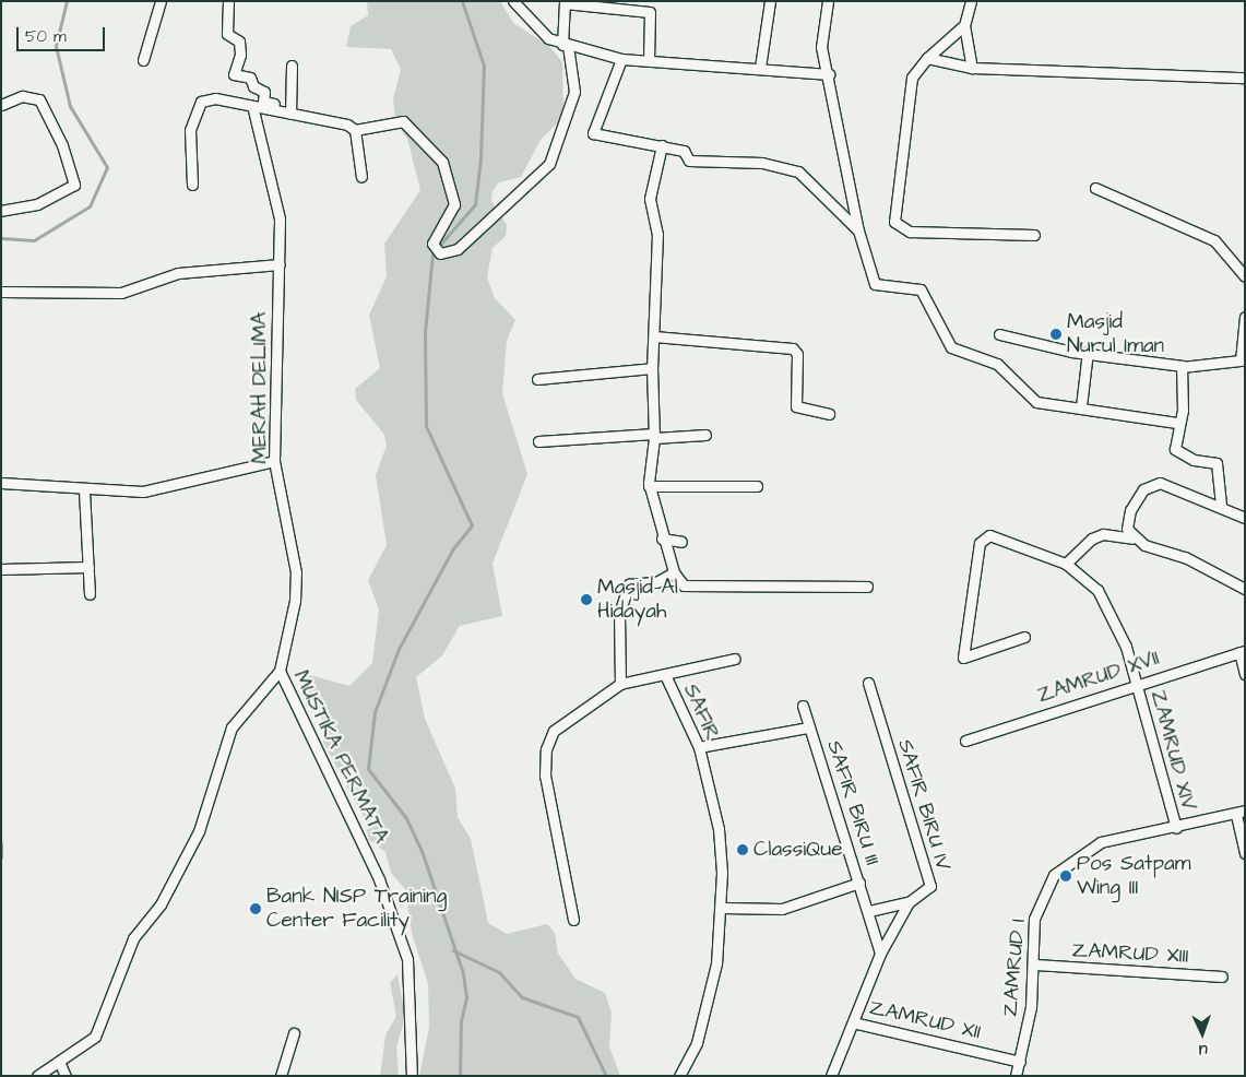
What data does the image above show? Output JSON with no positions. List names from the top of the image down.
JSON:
{
  "streets": {
    "street": [
      "MERAH DELIMA",
      "ZAMRUD XVII",
      "SAFIR",
      "ZAMRUD XIV",
      "MUSTIKA PERMATA",
      "SAFIR BIRU III",
      "SAFIR BIRU IV",
      "ZAMRUD XIII",
      "ZAMRUD I",
      "ZAMRUD XII"
    ]
  },
  "crossings": [
    ["MERAH DELIMA", "MUSTIKA PERMATA"],
    ["ZAMRUD XVII", "ZAMRUD XIV"],
    ["ZAMRUD XIV", "ZAMRUD I"],
    ["SAFIR BIRU III", "SAFIR BIRU IV"],
    ["SAFIR BIRU IV", "ZAMRUD XII"],
    ["ZAMRUD XIII", "ZAMRUD I"],
    ["ZAMRUD I", "ZAMRUD XII"]
  ],
  "places": [
    "Masjid Nurul Iman",
    "Masjid Al Hidayah",
    "ClassiQue",
    "Pos Satpam Wing III",
    "Bank NISP Training Center Facility"
  ],
  "scale_bar": "50 m",
  "north": "bottom"
}
